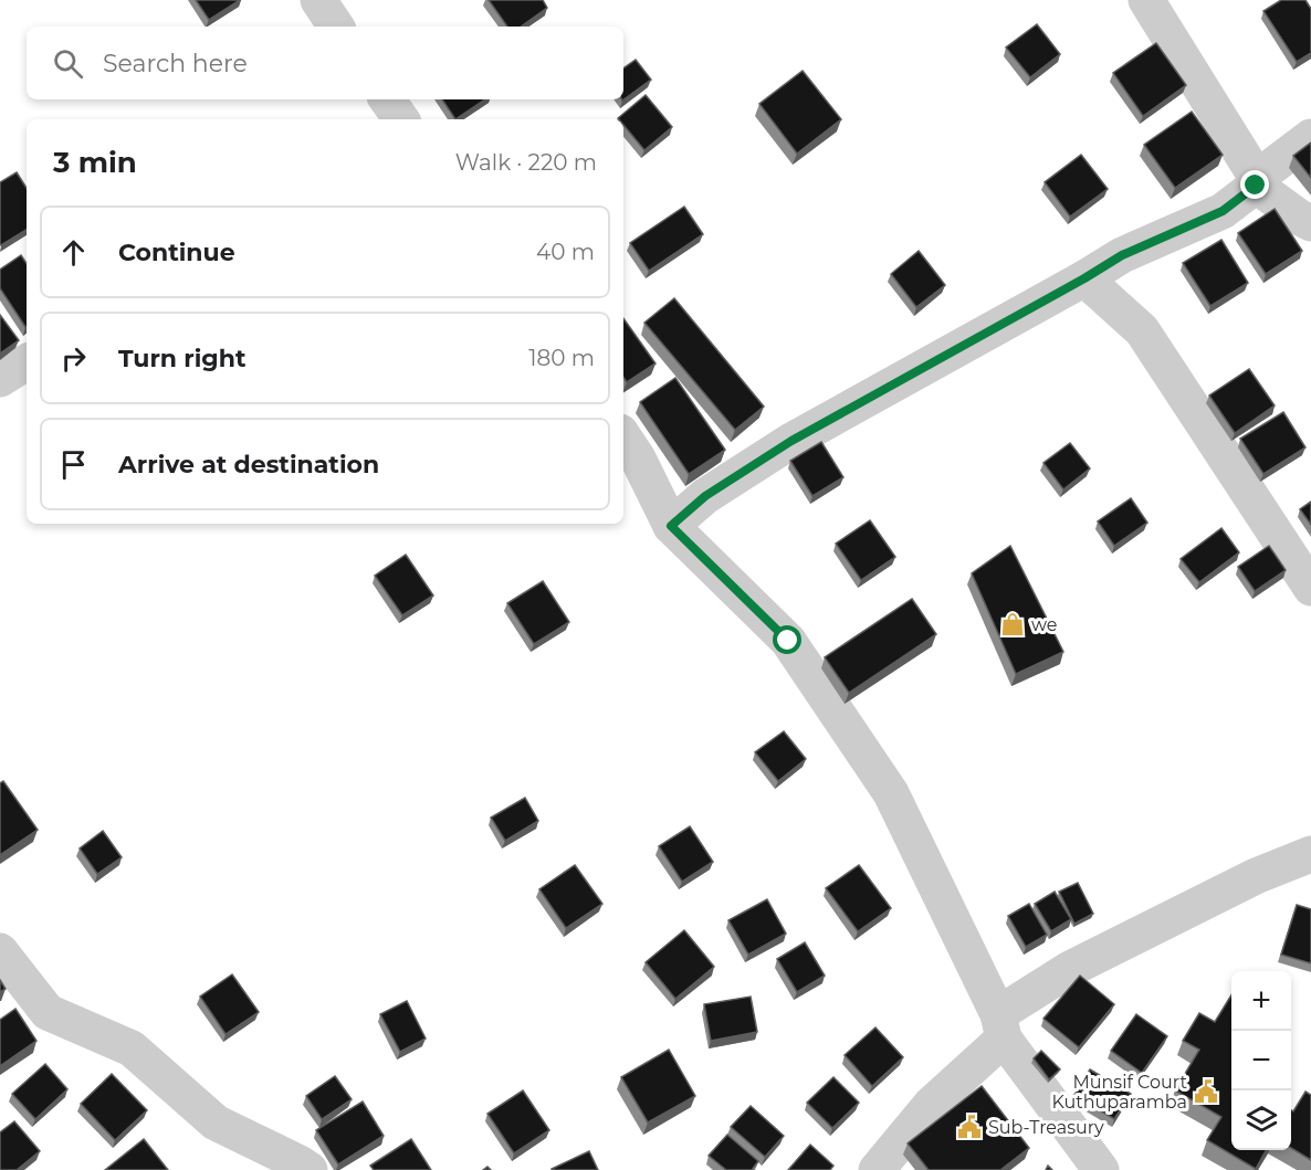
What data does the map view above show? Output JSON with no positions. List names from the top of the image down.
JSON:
{
  "places": {
    "shop": ["we"],
    "public building": ["Munsif Court Kuthuparamba", "Sub-Treasury"]
  },
  "page": {
    "search": "Search here",
    "heading": ["3 min", "Walk · 220 m"],
    "list": [
      ["Continue", "40 m"],
      ["Turn right", "180 m"],
      "Arrive at destination"
    ],
    "map_buttons": ["+", "−"]
  }
}
